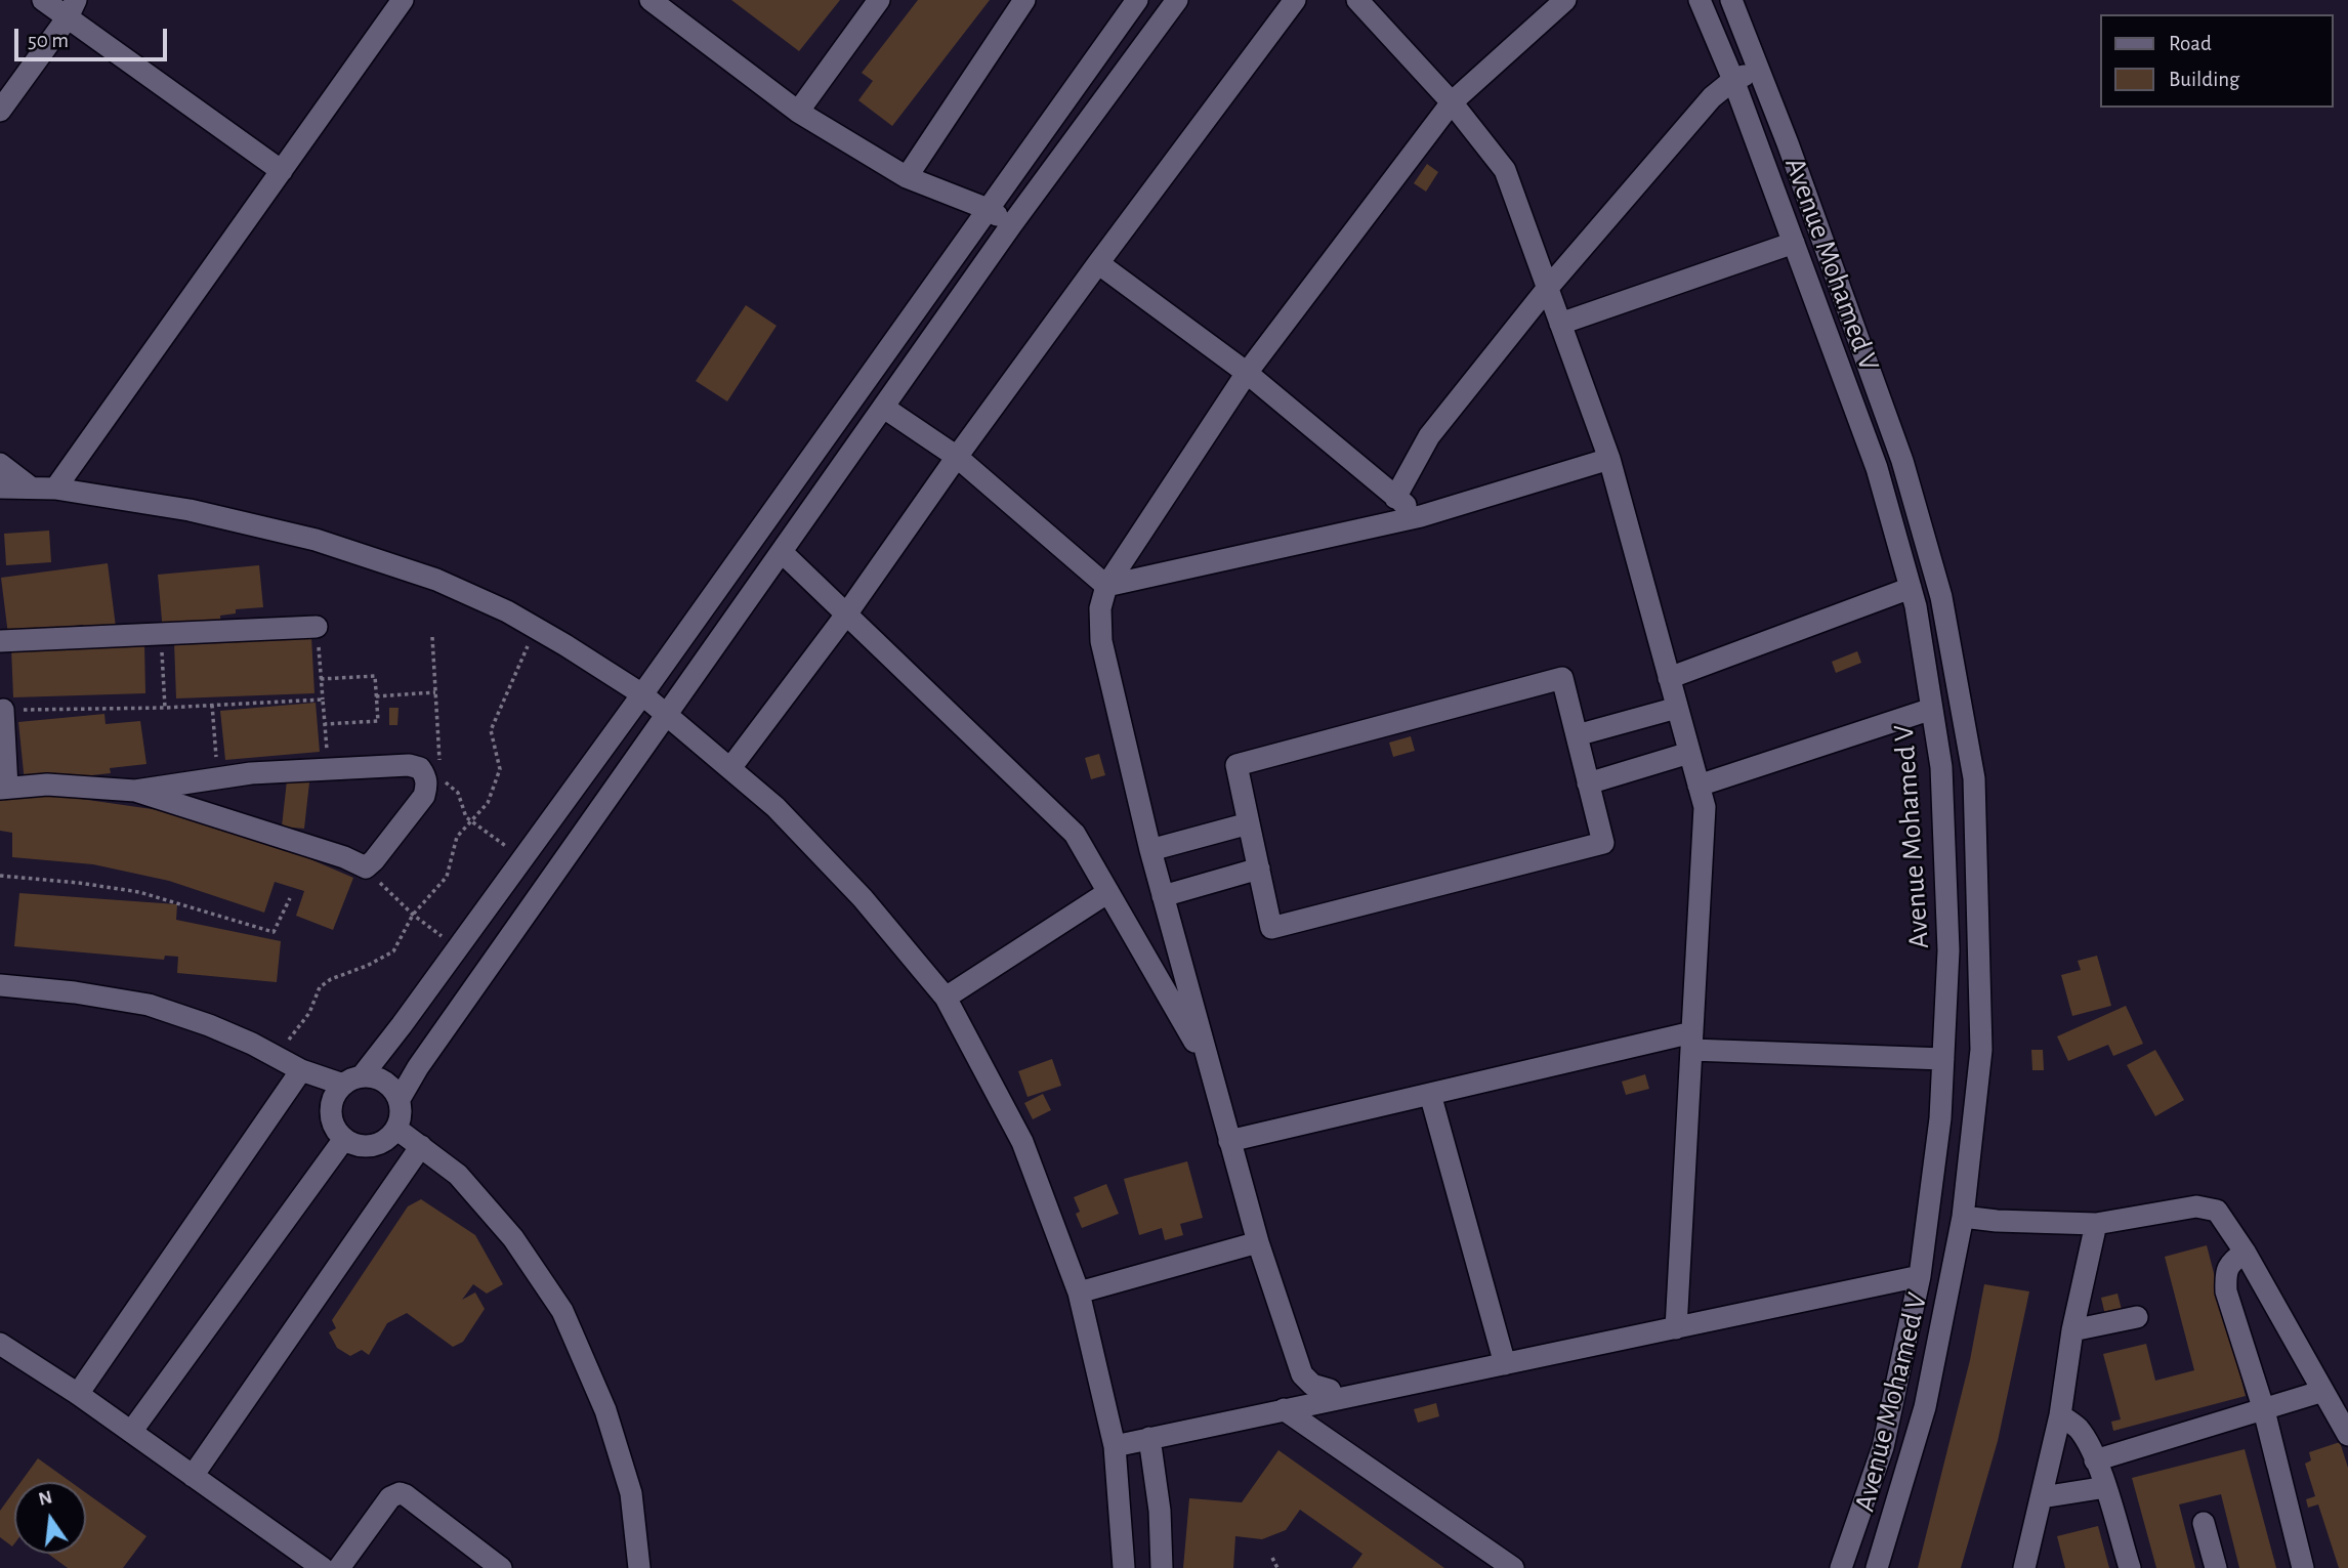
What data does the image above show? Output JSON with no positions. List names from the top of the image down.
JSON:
{
  "streets": {
    "street": ["Avenue Mohamed V"]
  },
  "legend": ["Road", "Building"],
  "scale_bar": "50 m",
  "north": "top"
}
